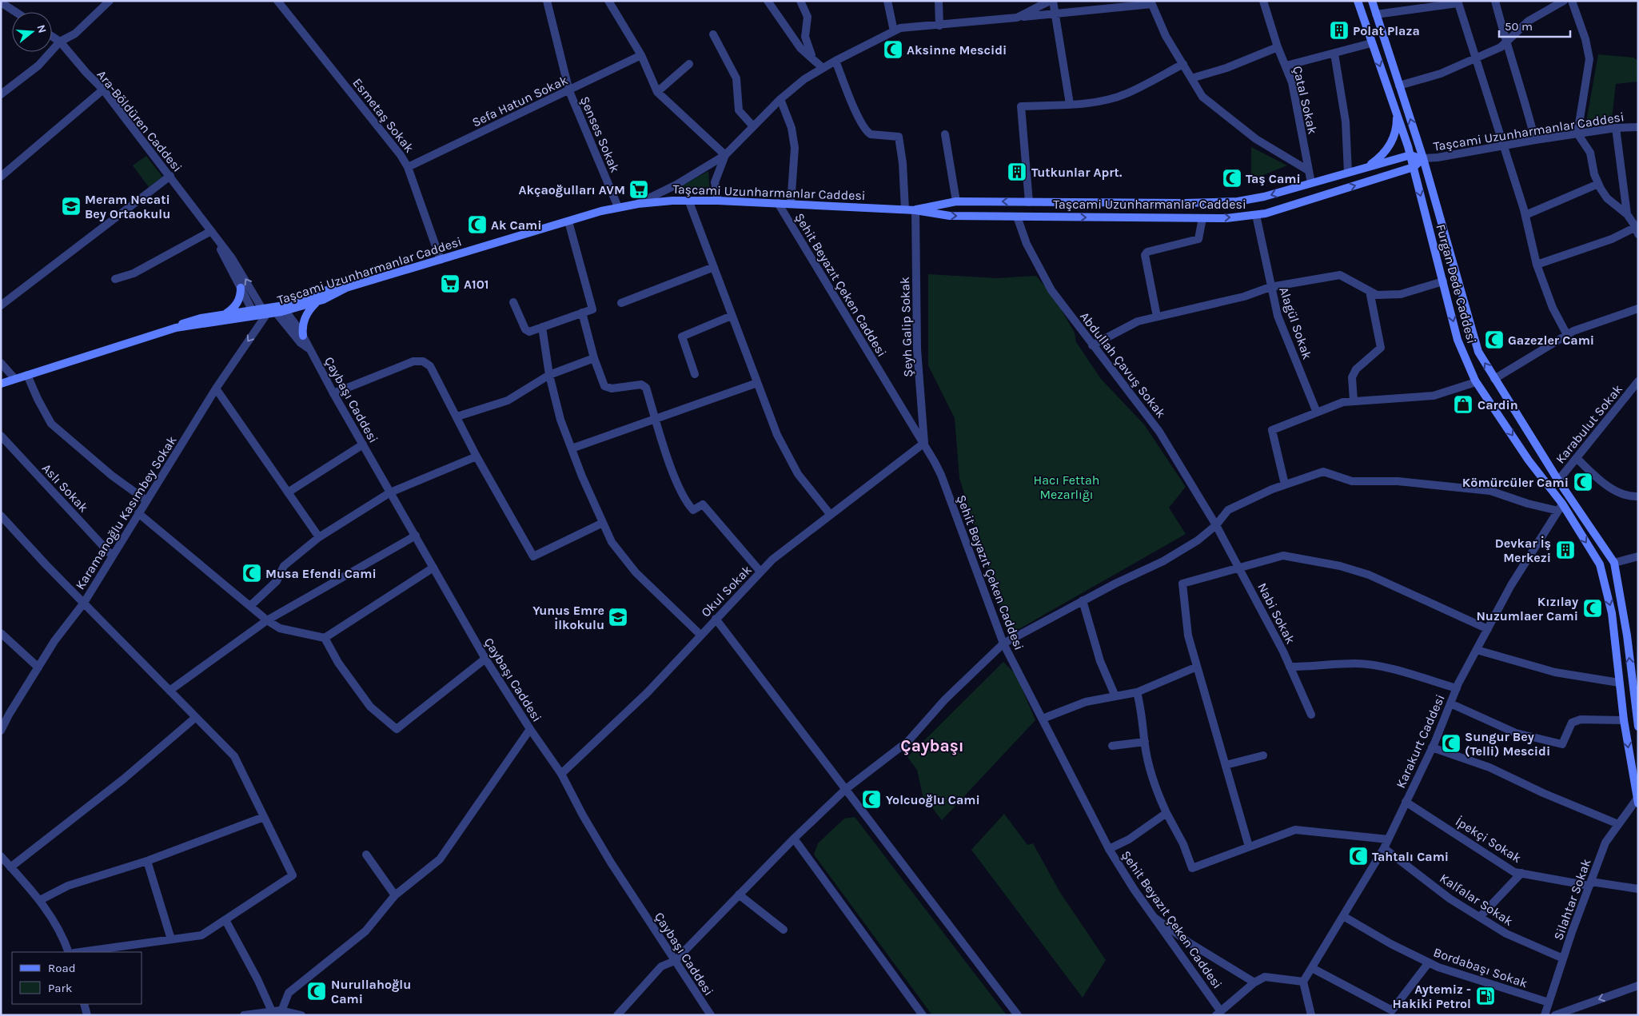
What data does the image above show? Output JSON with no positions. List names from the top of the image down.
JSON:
{
  "streets": {
    "main road": ["Taşcami Uzunharmanlar Caddesi", "Furgan Dede Caddesi"],
    "street": [
      "Çatal Sokak",
      "Sefa Hatun Sokak",
      "Esmetaş Sokak",
      "Ara-Böldüren Caddesi",
      "Şenses Sokak",
      "Şehit Beyazıt Çeken Caddesi",
      "Alagül Sokak",
      "Şeyh Galip Sokak",
      "Abdullah Çavuş Sokak",
      "Çaybaşı Caddesi",
      "Karabulut Sokak",
      "Aslı Sokak",
      "Karamanoğlu Kasımbey Sokak",
      "Okul Sokak",
      "Nabi Sokak",
      "Karakurt Caddesi",
      "İpekçi Sokak",
      "Kalfalar Sokak",
      "Silahtar Sokak",
      "Bordabaşı Sokak"
    ]
  },
  "crossings": [
    ["Çatal Sokak", "Taşcami Uzunharmanlar Caddesi"],
    ["Sefa Hatun Sokak", "Esmetaş Sokak"],
    ["Sefa Hatun Sokak", "Şenses Sokak"],
    ["Esmetaş Sokak", "Taşcami Uzunharmanlar Caddesi"],
    ["Ara-Böldüren Caddesi", "Karamanoğlu Kasımbey Sokak"],
    ["Taşcami Uzunharmanlar Caddesi", "Şenses Sokak"],
    ["Taşcami Uzunharmanlar Caddesi", "Furgan Dede Caddesi"],
    ["Taşcami Uzunharmanlar Caddesi", "Şehit Beyazıt Çeken Caddesi"],
    ["Taşcami Uzunharmanlar Caddesi", "Alagül Sokak"],
    ["Taşcami Uzunharmanlar Caddesi", "Şeyh Galip Sokak"],
    ["Taşcami Uzunharmanlar Caddesi", "Abdullah Çavuş Sokak"],
    ["Taşcami Uzunharmanlar Caddesi", "Çaybaşı Caddesi"],
    ["Furgan Dede Caddesi", "Karabulut Sokak"],
    ["Furgan Dede Caddesi", "Karakurt Caddesi"],
    ["Furgan Dede Caddesi", "Silahtar Sokak"],
    ["Şehit Beyazıt Çeken Caddesi", "Şeyh Galip Sokak"],
    ["Şehit Beyazıt Çeken Caddesi", "Okul Sokak"],
    ["Şeyh Galip Sokak", "Okul Sokak"],
    ["Abdullah Çavuş Sokak", "Nabi Sokak"],
    ["Çaybaşı Caddesi", "Okul Sokak"],
    ["Aslı Sokak", "Karamanoğlu Kasımbey Sokak"],
    ["Karakurt Caddesi", "İpekçi Sokak"],
    ["Karakurt Caddesi", "Kalfalar Sokak"],
    ["Karakurt Caddesi", "Bordabaşı Sokak"],
    ["İpekçi Sokak", "Silahtar Sokak"],
    ["Kalfalar Sokak", "Silahtar Sokak"],
    ["Silahtar Sokak", "Bordabaşı Sokak"]
  ],
  "districts": ["Çaybaşı"],
  "parks": ["Hacı Fettah Mezarlığı"],
  "places": {
    "building": ["Polat Plaza", "Tutkunlar Aprt.", "Devkar İş Merkezi"],
    "mosque": [
      "Aksinne Mescidi",
      "Taş Cami",
      "Ak Cami",
      "Gazezler Cami",
      "Kömürcüler Cami",
      "Musa Efendi Cami",
      "Kızılay Nuzumlaer Cami",
      "Sungur Bey (Telli) Mescidi",
      "Yolcuoğlu Cami",
      "Tahtalı Cami",
      "Nurullahoğlu Cami"
    ],
    "supermarket": ["Akçaoğulları AVM", "A101"],
    "school or university": ["Meram Necati Bey Ortaokulu", "Yunus Emre İlkokulu"],
    "shop": ["Cardin"],
    "fuel station": ["Aytemiz - Hakiki Petrol"]
  },
  "legend": ["Road", "Park"],
  "scale_bar": "50 m",
  "north": "right"
}
